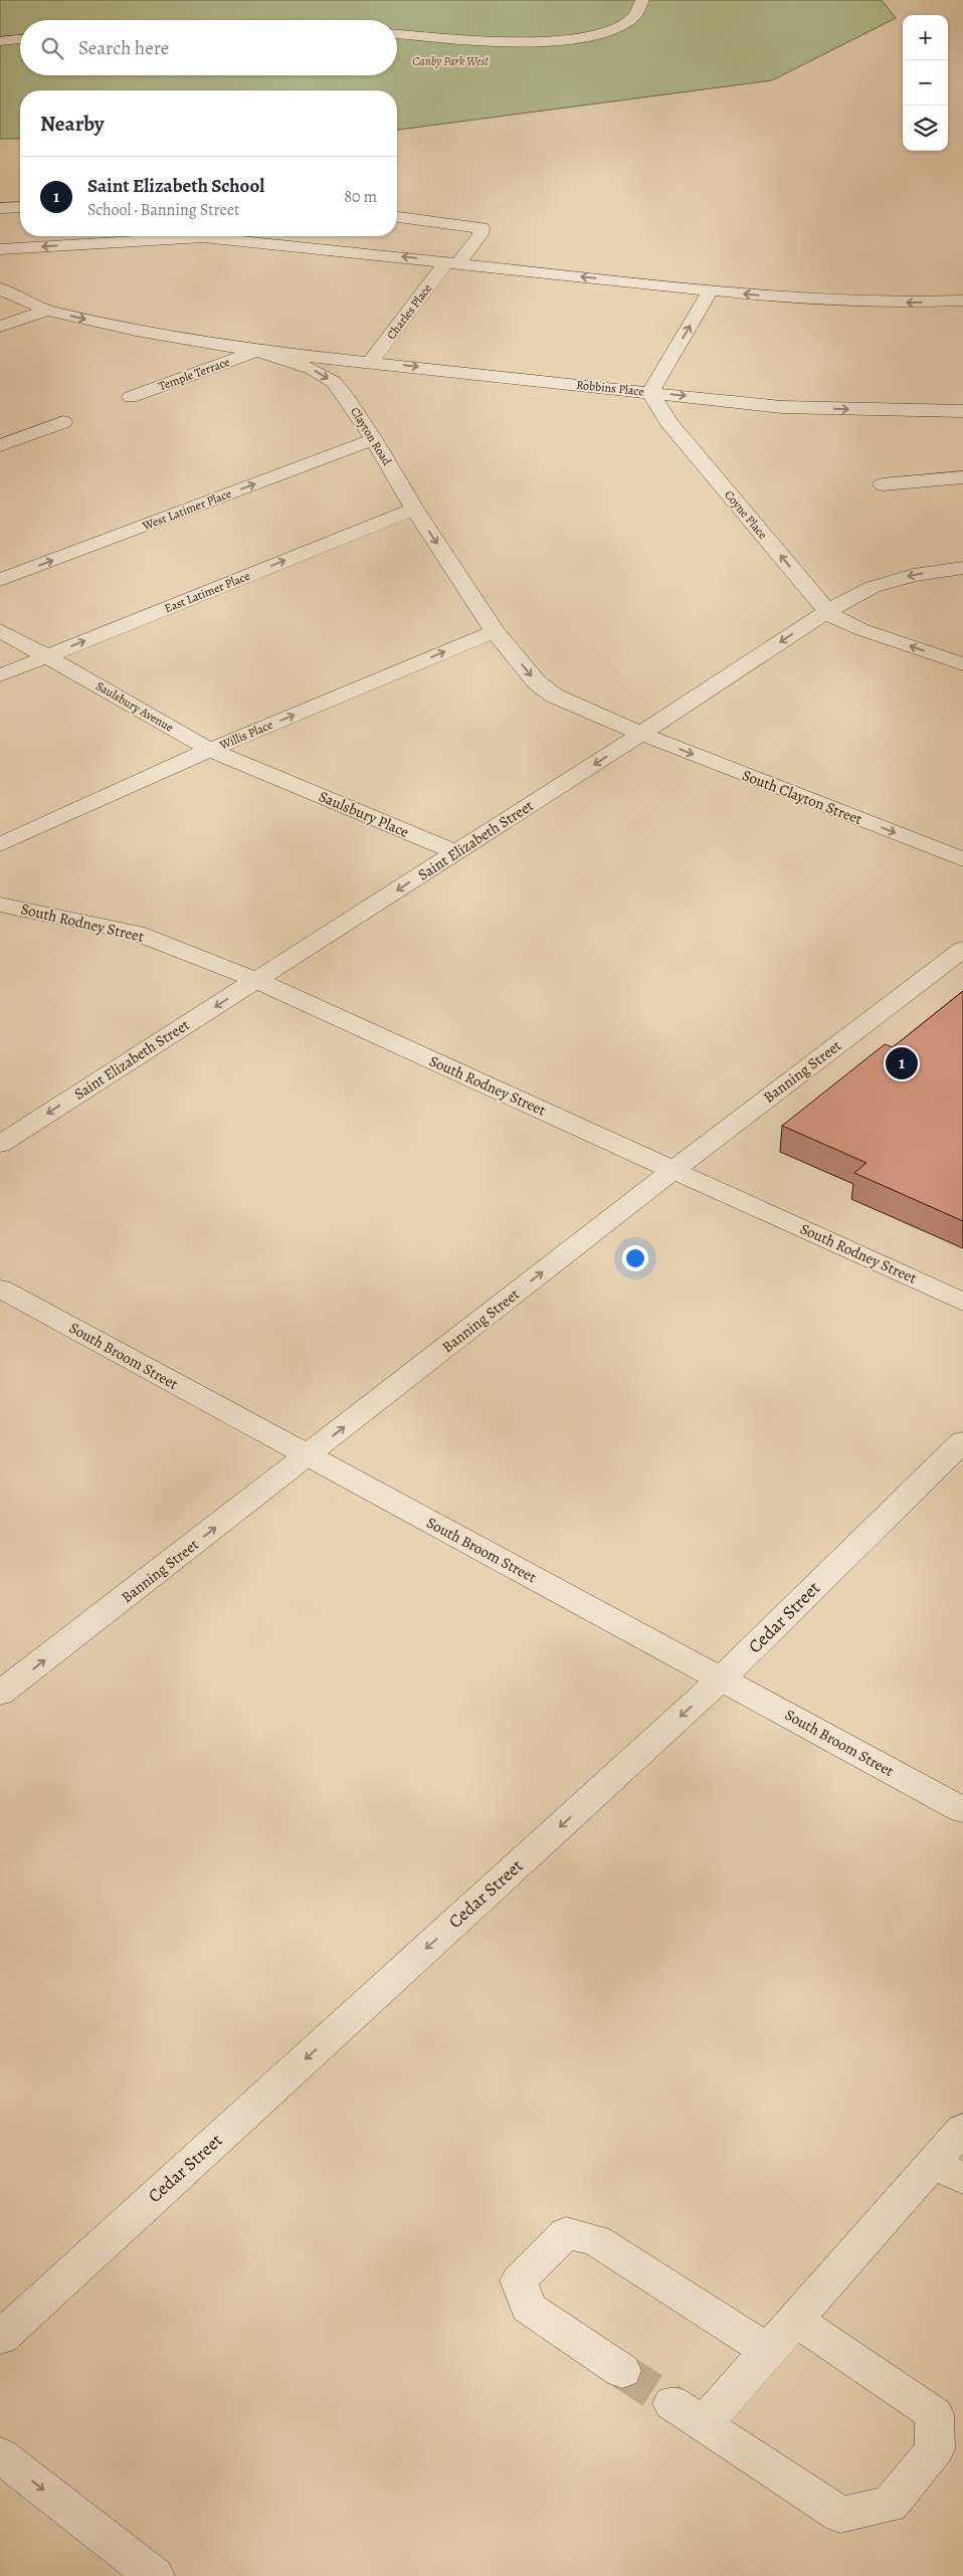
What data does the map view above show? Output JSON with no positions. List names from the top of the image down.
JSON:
{
  "streets": {
    "street": [
      "Charles Place",
      "Temple Terrace",
      "Robbins Place",
      "Clayton Road",
      "West Latimer Place",
      "Coyne Place",
      "East Latimer Place",
      "Saulsbury Avenue",
      "Willis Place",
      "South Clayton Street",
      "Saulsbury Place",
      "Saint Elizabeth Street",
      "South Rodney Street",
      "Banning Street",
      "South Broom Street",
      "Cedar Street"
    ]
  },
  "crossings": [
    ["Charles Place", "Robbins Place"],
    ["Temple Terrace", "Robbins Place"],
    ["Temple Terrace", "Clayton Road"],
    ["Robbins Place", "Clayton Road"],
    ["Robbins Place", "Coyne Place"],
    ["Clayton Road", "West Latimer Place"],
    ["Clayton Road", "East Latimer Place"],
    ["Clayton Road", "Willis Place"],
    ["Clayton Road", "South Clayton Street"],
    ["Clayton Road", "Saint Elizabeth Street"],
    ["Coyne Place", "Saint Elizabeth Street"],
    ["East Latimer Place", "Saulsbury Avenue"],
    ["Saulsbury Avenue", "Willis Place"],
    ["Saulsbury Avenue", "Saulsbury Place"],
    ["South Clayton Street", "Saint Elizabeth Street"],
    ["Saulsbury Place", "Saint Elizabeth Street"],
    ["Saint Elizabeth Street", "South Rodney Street"],
    ["South Rodney Street", "Banning Street"],
    ["Banning Street", "South Broom Street"],
    ["South Broom Street", "Cedar Street"]
  ],
  "one_way": [
    "Clayton Road",
    "West Latimer Place",
    "Coyne Place",
    "East Latimer Place",
    "Willis Place",
    "South Clayton Street",
    "Saint Elizabeth Street",
    "Banning Street",
    "Cedar Street"
  ],
  "parks": ["Canby Park West"],
  "page": {
    "map_buttons": ["+", "−"],
    "search": "Search here",
    "heading": "Nearby",
    "list": [
      {
        "mark": "1",
        "name": "Saint Elizabeth School",
        "note": "School · Banning Street",
        "value": "80 m"
      }
    ],
    "pins": "1"
  }
}
